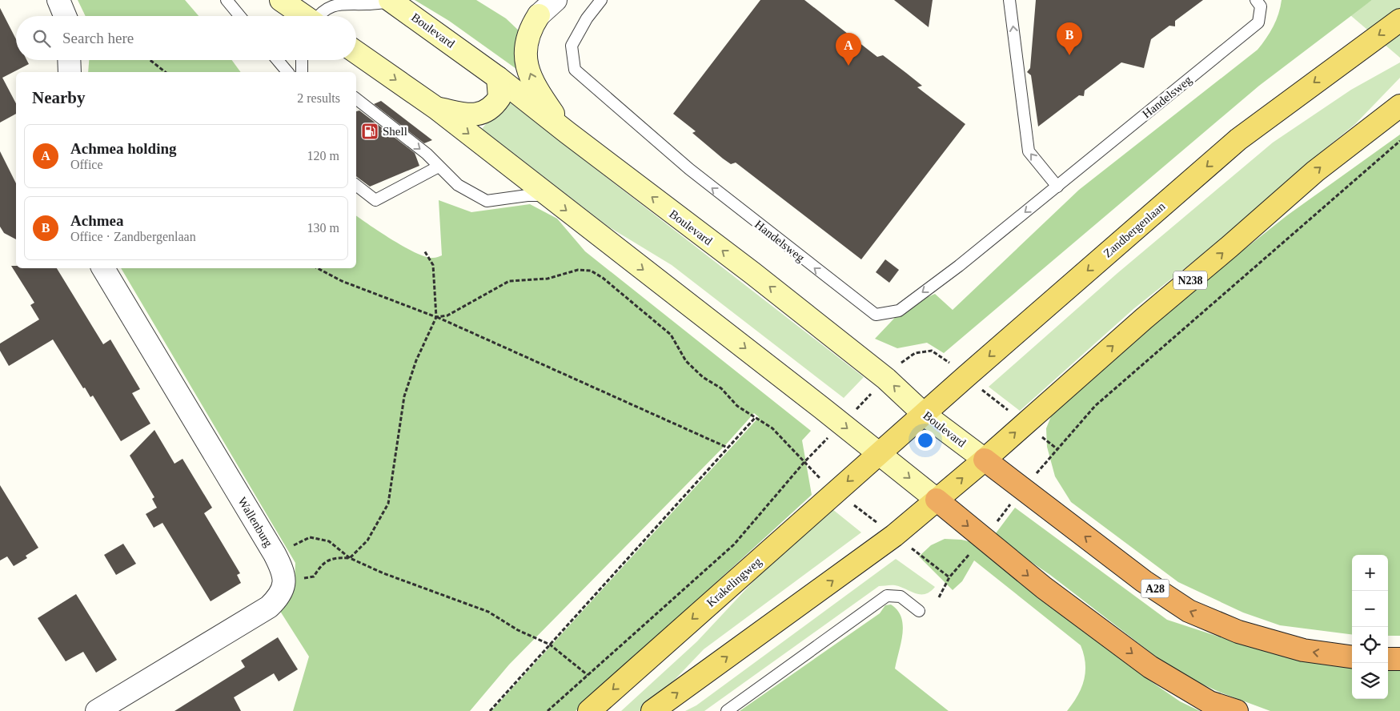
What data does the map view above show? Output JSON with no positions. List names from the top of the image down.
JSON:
{
  "streets": {
    "highway": ["A28"],
    "main road": [
      "Boulevard",
      "Zandbergenlaan",
      "N238",
      "Krakelingweg"
    ],
    "street": ["Wallenburg"],
    "lane": ["Handelsweg"]
  },
  "crossings": [
    ["Boulevard", "Zandbergenlaan"],
    ["Boulevard", "N238"],
    ["Boulevard", "A28"],
    ["Zandbergenlaan", "Krakelingweg"],
    ["N238", "A28"]
  ],
  "places": {
    "fuel station": ["Shell"]
  },
  "page": {
    "search": "Search here",
    "pins": ["B", "A"],
    "heading": ["Nearby", "2 results"],
    "list": [
      {
        "mark": "A",
        "name": "Achmea holding",
        "note": "Office",
        "value": "120 m"
      },
      {
        "mark": "B",
        "name": "Achmea",
        "note": "Office · Zandbergenlaan",
        "value": "130 m"
      }
    ],
    "map_buttons": ["+", "−"]
  }
}
